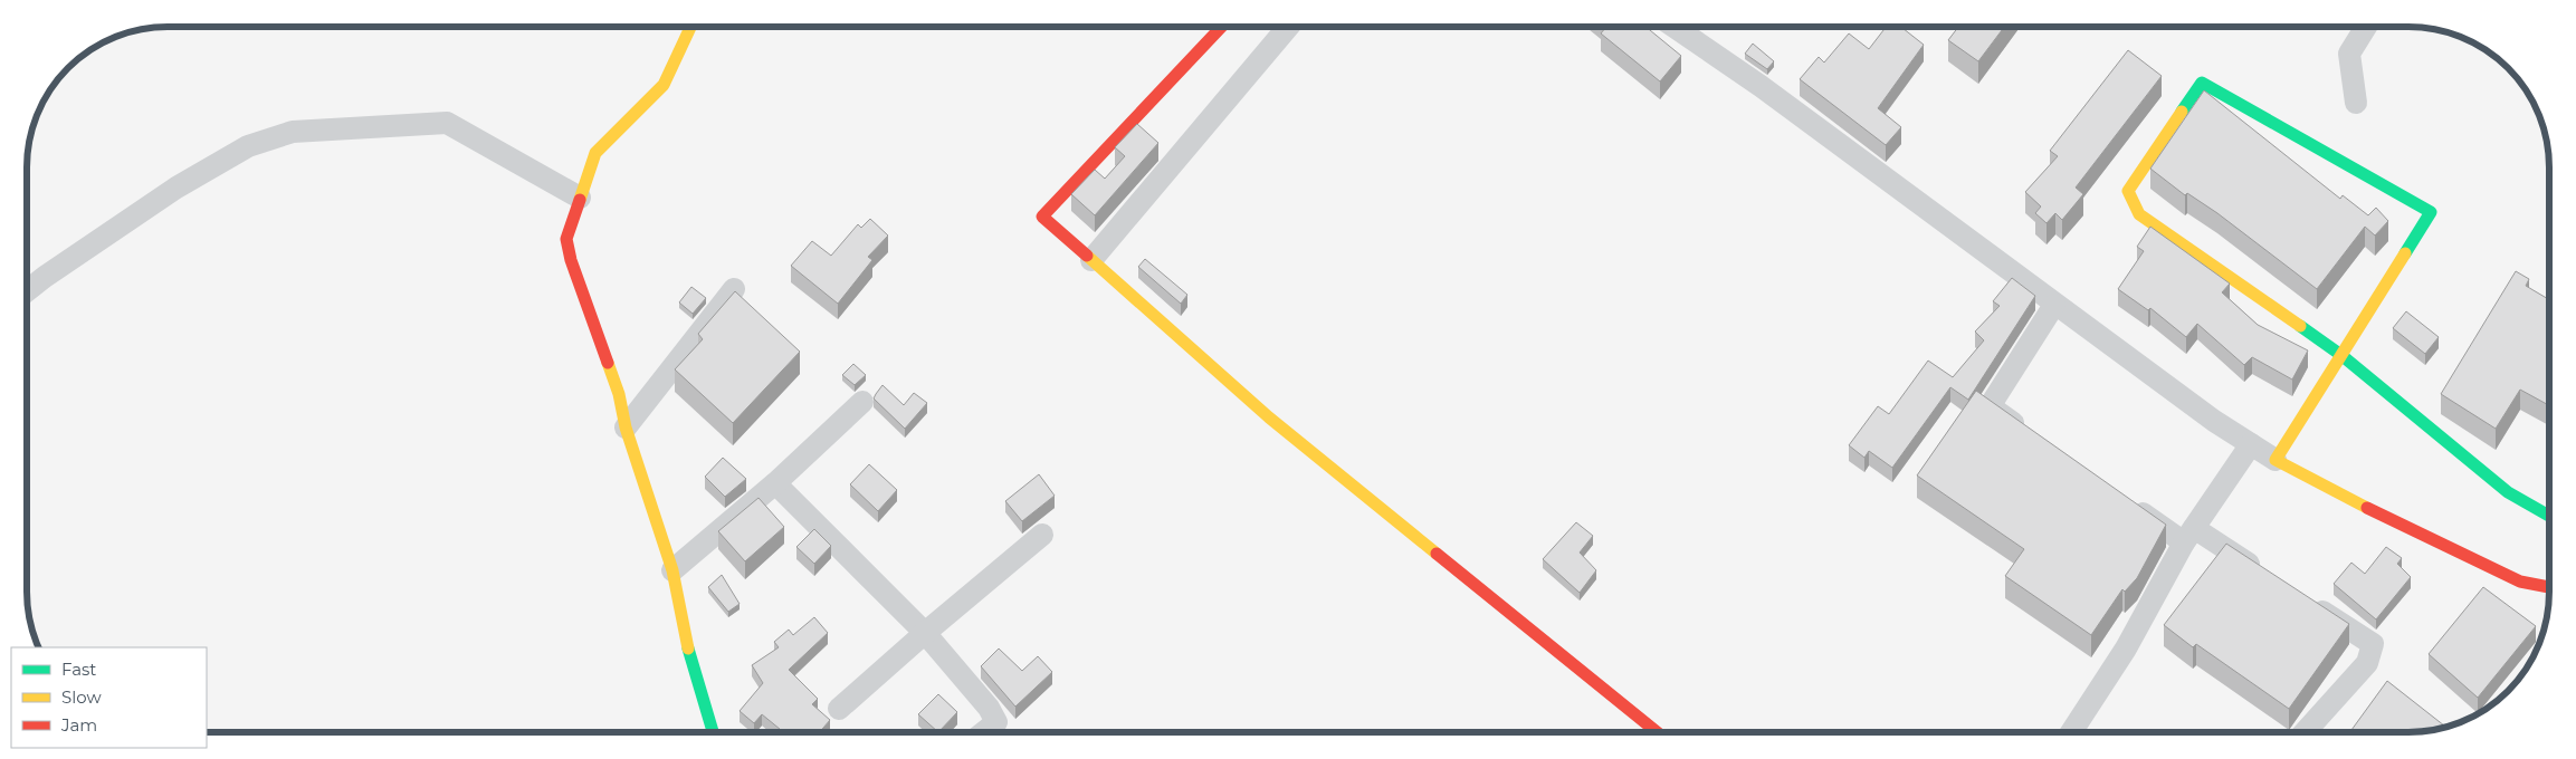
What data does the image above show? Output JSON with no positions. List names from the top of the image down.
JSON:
{
  "legend": ["Fast", "Slow", "Jam"]
}
